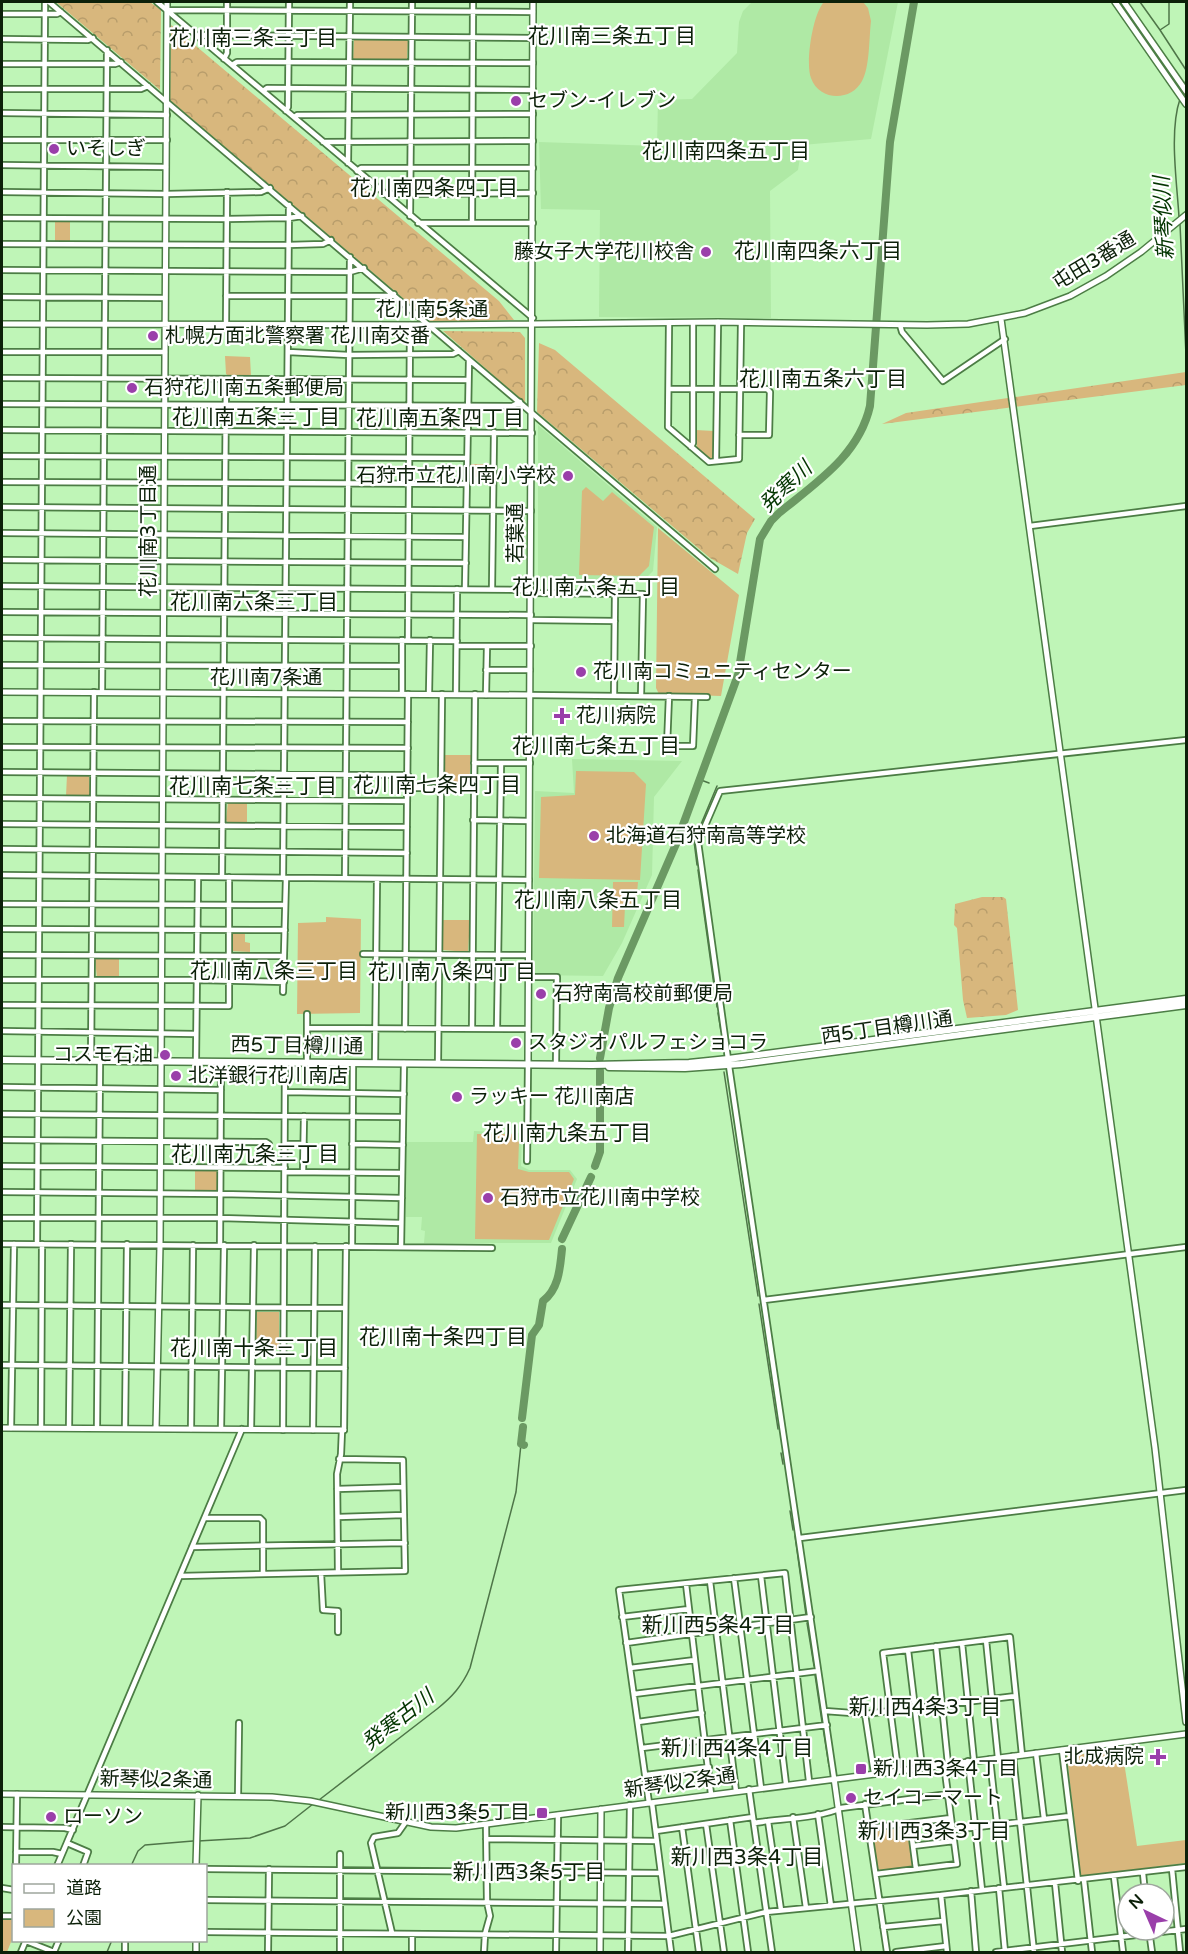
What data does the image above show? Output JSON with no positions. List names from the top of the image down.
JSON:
{
  "streets": {
    "main road": ["西5丁目樽川通"],
    "street": [
      "屯田3番通",
      "花川南5条通",
      "花川南3丁目通",
      "若葉通",
      "花川南7条通",
      "新琴似2条通"
    ]
  },
  "crossings": [
    ["屯田3番通", "花川南5条通"],
    ["花川南5条通", "花川南3丁目通"],
    ["花川南5条通", "若葉通"],
    ["花川南3丁目通", "花川南7条通"],
    ["花川南3丁目通", "西5丁目樽川通"],
    ["若葉通", "花川南7条通"],
    ["若葉通", "西5丁目樽川通"]
  ],
  "districts": [
    "花川南三条五丁目",
    "花川南三条三丁目",
    "花川南四条五丁目",
    "花川南四条四丁目",
    "花川南四条六丁目",
    "花川南五条六丁目",
    "花川南五条三丁目",
    "花川南五条四丁目",
    "花川南六条五丁目",
    "花川南六条三丁目",
    "花川南七条五丁目",
    "花川南七条四丁目",
    "花川南七条三丁目",
    "花川南八条五丁目",
    "花川南八条三丁目",
    "花川南八条四丁目",
    "花川南九条五丁目",
    "花川南九条三丁目",
    "花川南十条四丁目",
    "花川南十条三丁目",
    "新川西5条4丁目",
    "新川西4条3丁目",
    "新川西4条4丁目",
    "新川西3条3丁目",
    "新川西3条4丁目",
    "新川西3条5丁目"
  ],
  "water": ["新琴似川", "発寒川", "発寒古川"],
  "places": {
    "other": [
      "セブン-イレブン",
      "いそしぎ",
      "藤女子大学花川校舎",
      "札幌方面北警察署 花川南交番",
      "石狩花川南五条郵便局",
      "石狩市立花川南小学校",
      "花川南コミュニティセンター",
      "北海道石狩南高等学校",
      "石狩南高校前郵便局",
      "スタジオパルフェショコラ",
      "コスモ石油",
      "北洋銀行花川南店",
      "ラッキー 花川南店",
      "石狩市立花川南中学校",
      "セイコーマート",
      "ローソン"
    ],
    "health": ["花川病院", "北成病院"],
    "transit": ["新川西3条4丁目", "新川西3条5丁目"]
  },
  "legend": ["道路", "公園"],
  "north": "top left"
}
